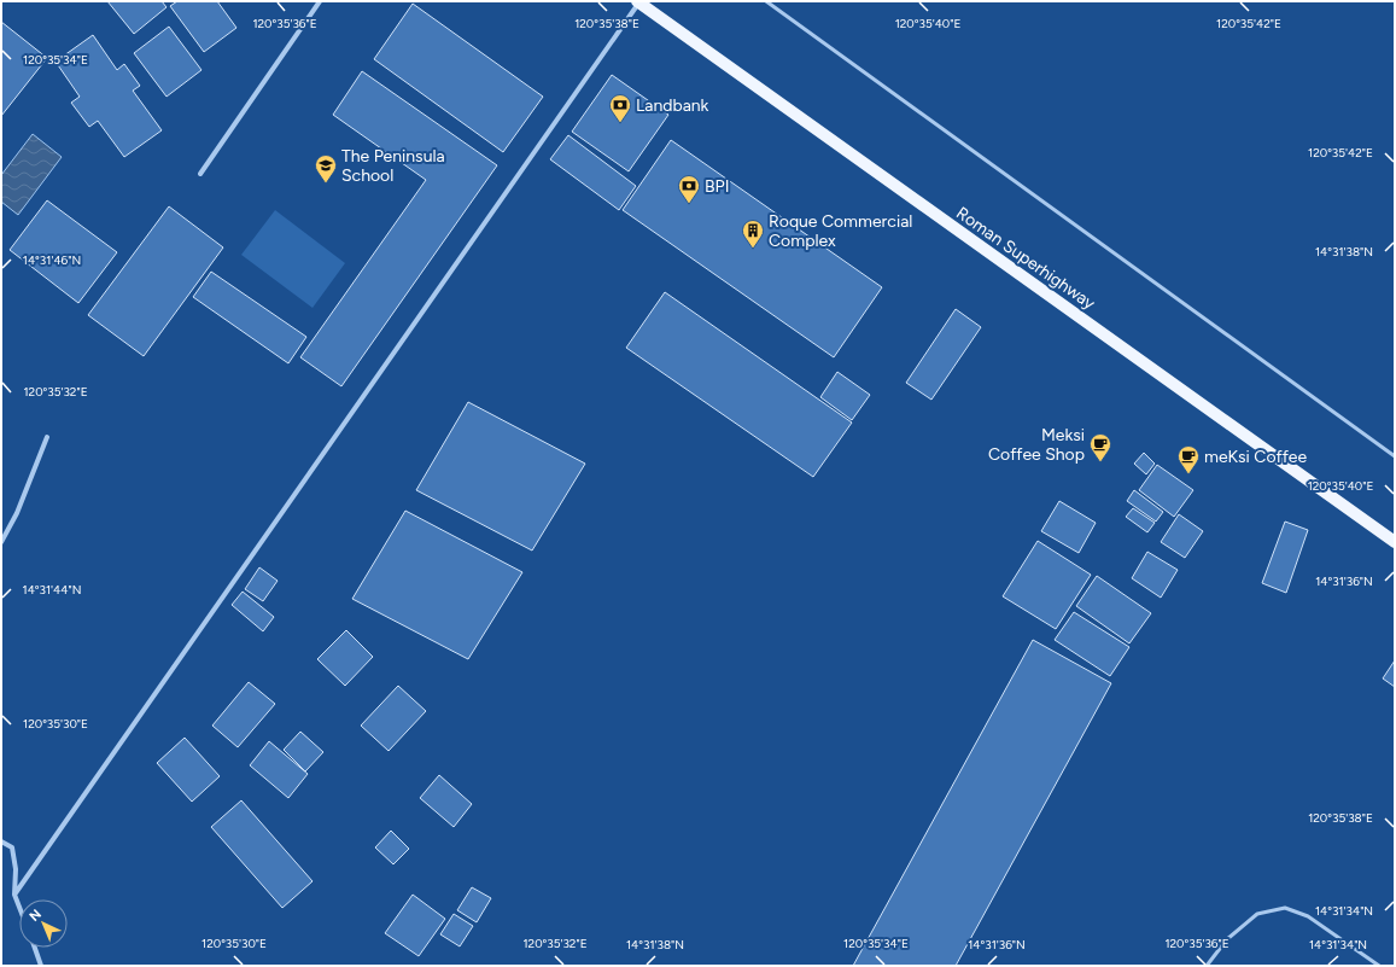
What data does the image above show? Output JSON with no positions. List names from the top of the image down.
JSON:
{
  "streets": {
    "main road": ["Roman Superhighway"]
  },
  "places": {
    "bank": ["Landbank", "BPI"],
    "school or university": ["The Peninsula School"],
    "building": ["Roque Commercial Complex"],
    "cafe": ["Meksi Coffee Shop", "meKsi Coffee"]
  },
  "north": "top left",
  "coordinates": [
    "120°35'36\"E",
    "120°35'40\"E",
    "120°35'38\"E",
    "120°35'42\"E",
    "120°35'34\"E",
    "14°31'38\"N",
    "14°31'46\"N",
    "120°35'32\"E",
    "14°31'36\"N",
    "14°31'44\"N",
    "120°35'30\"E",
    "14°31'34\"N"
  ]
}
